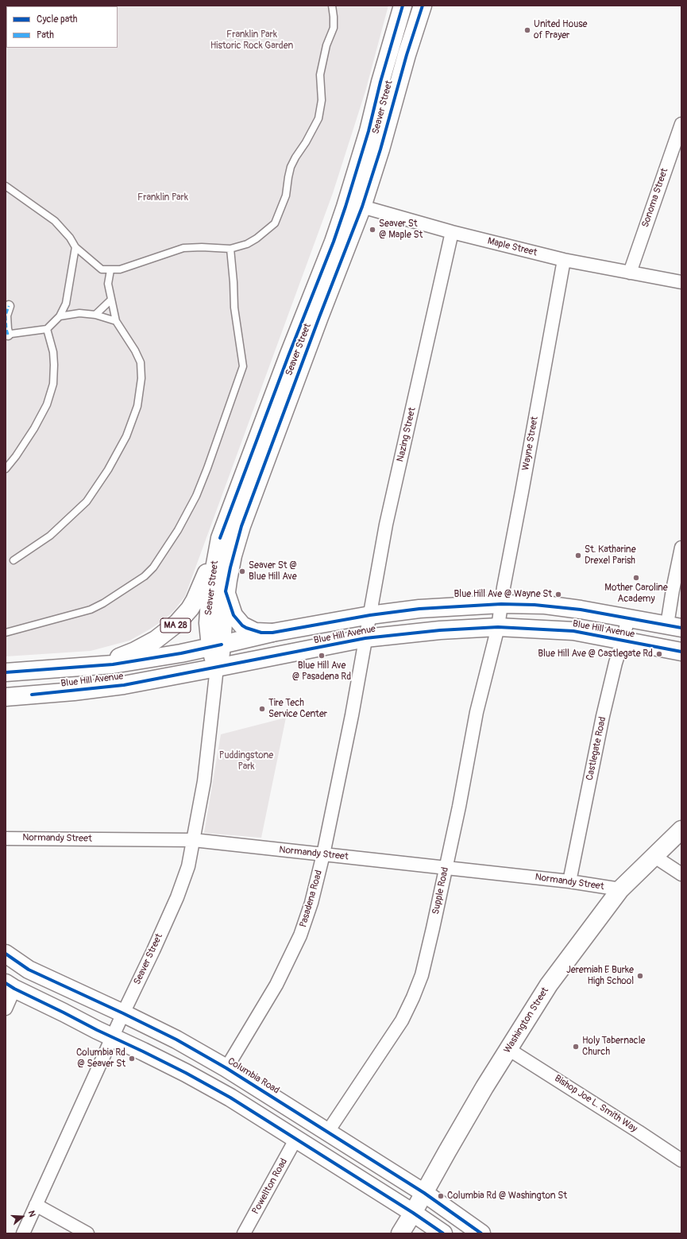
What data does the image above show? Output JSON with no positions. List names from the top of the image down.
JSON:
{
  "streets": {
    "main road": [
      "Seaver Street",
      "MA 28",
      "Blue Hill Avenue",
      "Washington Street",
      "Columbia Road"
    ],
    "street": [
      "Sonoma Street",
      "Maple Street",
      "Nazing Street",
      "Wayne Street",
      "Castlegate Road",
      "Normandy Street",
      "Supple Road",
      "Pasadena Road",
      "Bishop Joe L. Smith Way",
      "Powellton Road"
    ]
  },
  "crossings": [
    ["Seaver Street", "Maple Street"],
    ["Seaver Street", "MA 28"],
    ["Seaver Street", "Blue Hill Avenue"],
    ["Seaver Street", "Normandy Street"],
    ["Seaver Street", "Columbia Road"],
    ["Sonoma Street", "Maple Street"],
    ["Maple Street", "Nazing Street"],
    ["Maple Street", "Wayne Street"],
    ["Nazing Street", "Blue Hill Avenue"],
    ["Nazing Street", "Pasadena Road"],
    ["Wayne Street", "Blue Hill Avenue"],
    ["Wayne Street", "Supple Road"],
    ["MA 28", "Blue Hill Avenue"],
    ["Blue Hill Avenue", "Castlegate Road"],
    ["Blue Hill Avenue", "Supple Road"],
    ["Blue Hill Avenue", "Pasadena Road"],
    ["Castlegate Road", "Normandy Street"],
    ["Normandy Street", "Supple Road"],
    ["Normandy Street", "Pasadena Road"],
    ["Normandy Street", "Washington Street"],
    ["Supple Road", "Columbia Road"],
    ["Pasadena Road", "Columbia Road"],
    ["Washington Street", "Columbia Road"],
    ["Washington Street", "Bishop Joe L. Smith Way"]
  ],
  "parks": ["Franklin Park Historic Rock Garden", "Franklin Park", "Puddingstone Park"],
  "places": [
    "United House of Prayer",
    "Seaver St @ Maple St",
    "St. Katharine Drexel Parish",
    "Seaver St @ Blue Hill Ave",
    "Mother Caroline Academy",
    "Blue Hill Ave @ Wayne St",
    "Blue Hill Ave @ Castlegate Rd",
    "Blue Hill Ave @ Pasadena Rd",
    "Tire Tech Service Center",
    "Jeremiah E Burke High School",
    "Holy Tabernacle Church",
    "Columbia Rd @ Seaver St",
    "Columbia Rd @ Washington St"
  ],
  "legend": ["Cycle path", "Path"],
  "north": "right"
}
